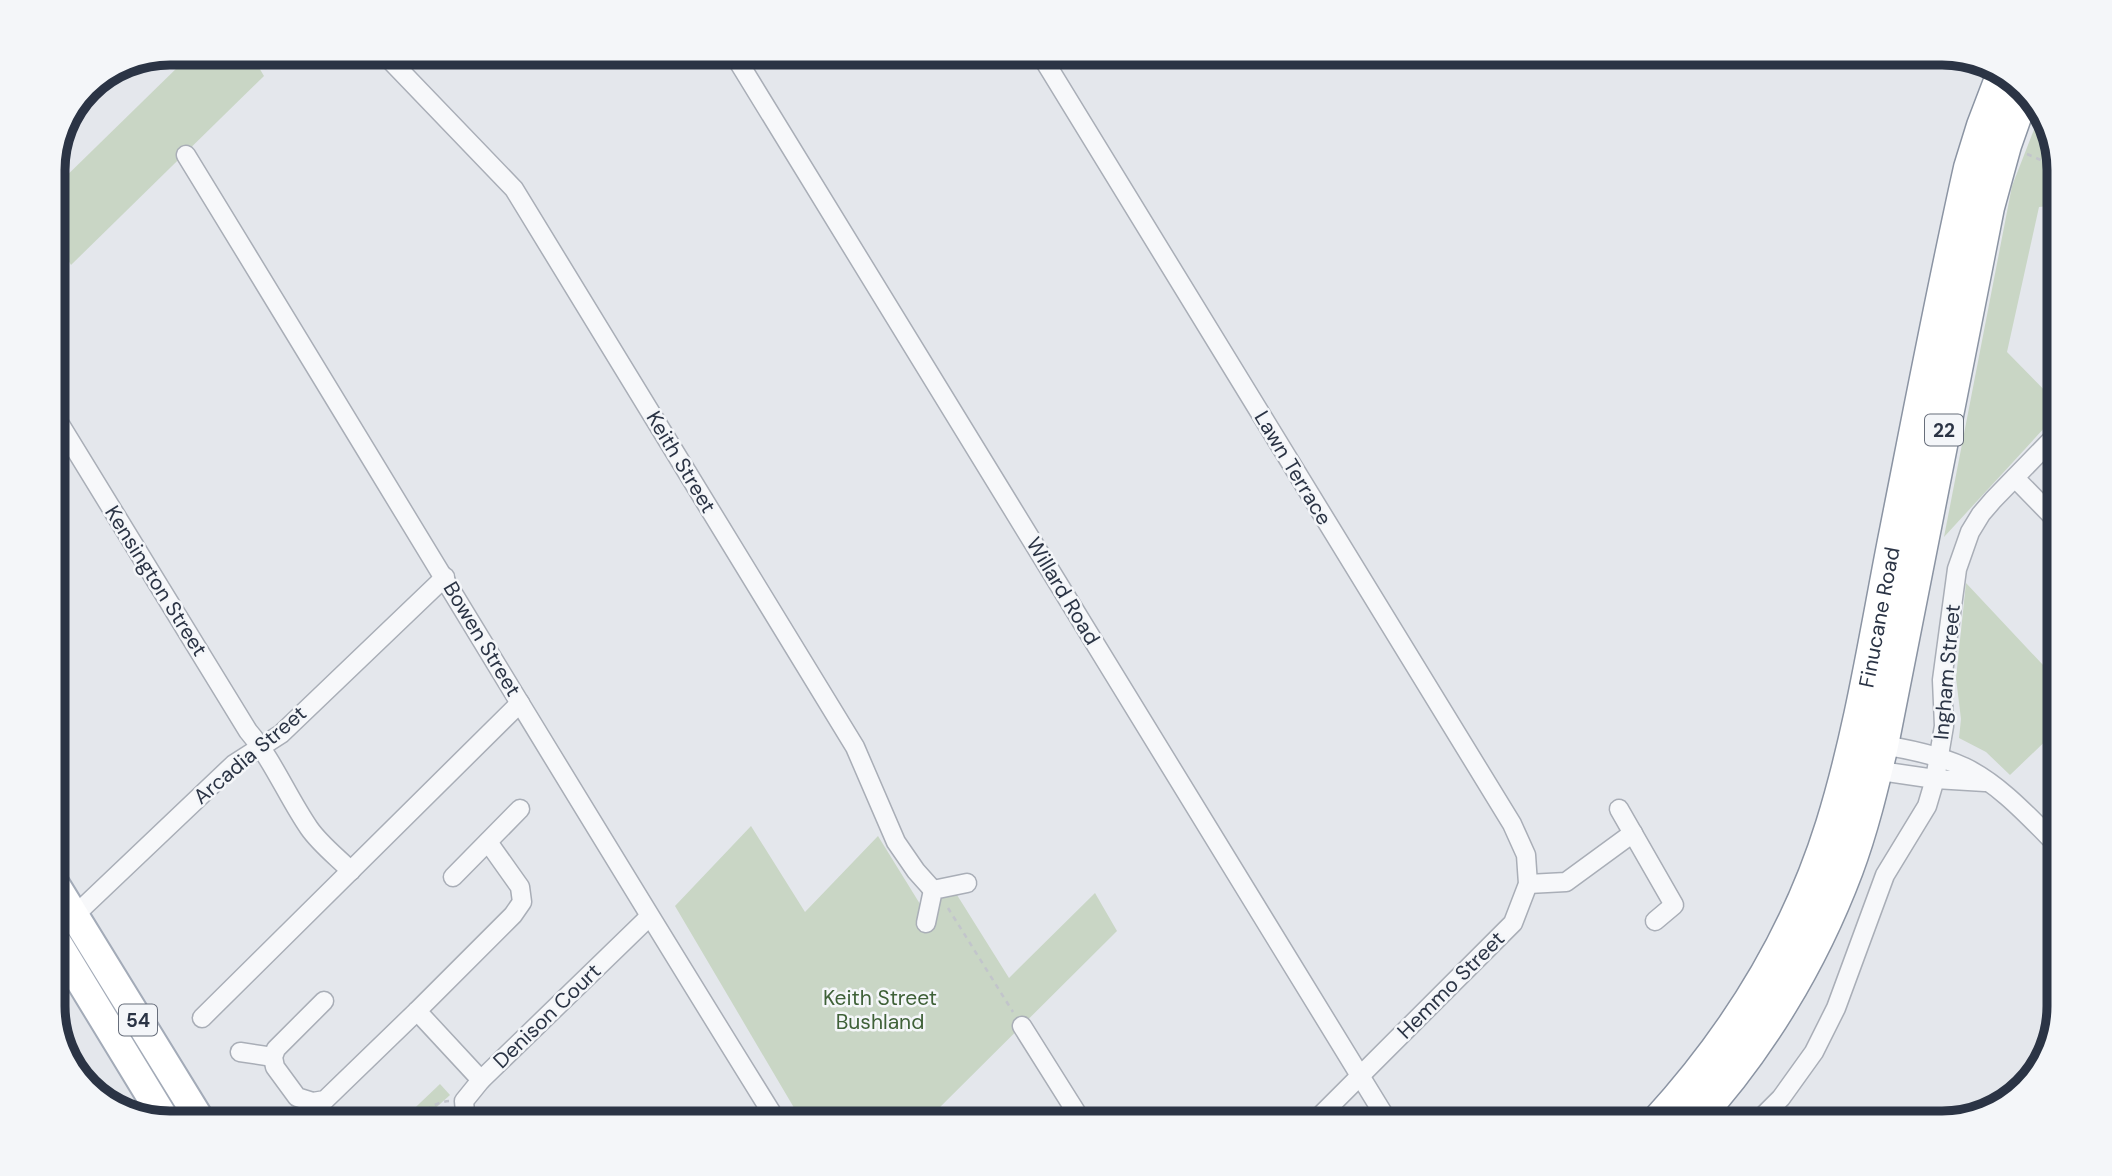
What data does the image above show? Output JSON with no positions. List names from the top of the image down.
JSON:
{
  "streets": {
    "highway": ["22", "Finucane Road"],
    "main road": ["54"],
    "street": [
      "Keith Street",
      "Lawn Terrace",
      "Kensington Street",
      "Willard Road",
      "Bowen Street",
      "Ingham Street",
      "Arcadia Street",
      "Hemmo Street",
      "Denison Court"
    ]
  },
  "crossings": [
    ["Lawn Terrace", "Hemmo Street"],
    ["Kensington Street", "Arcadia Street"],
    ["Willard Road", "Hemmo Street"],
    ["Bowen Street", "Arcadia Street"],
    ["Bowen Street", "Denison Court"]
  ],
  "parks": ["Keith Street Bushland"]
}
